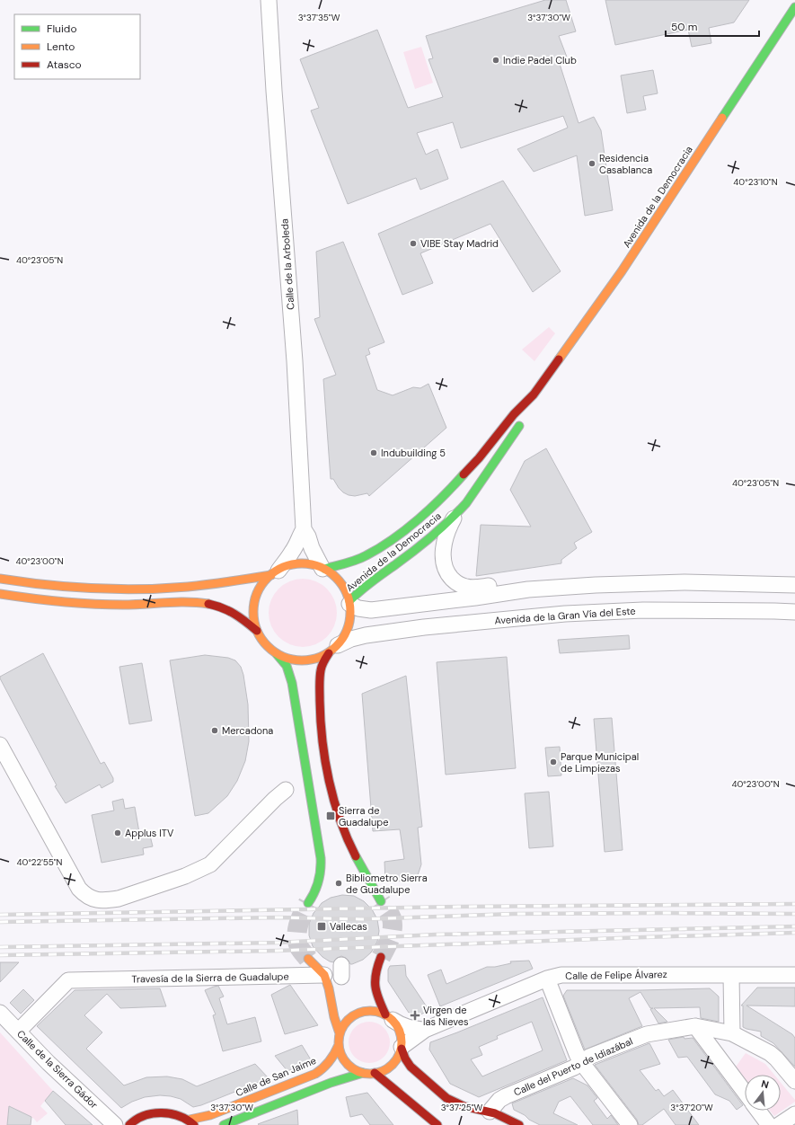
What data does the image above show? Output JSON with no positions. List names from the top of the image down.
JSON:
{
  "streets": {
    "main road": ["Avenida de la Democracia", "Calle de San Jaime"],
    "street": [
      "Calle de la Arboleda",
      "Avenida de la Gran Vía del Este",
      "Calle de Felipe Álvarez",
      "Travesía de la Sierra de Guadalupe",
      "Calle del Puerto de Idiazábal",
      "Calle de la Sierra Gádor"
    ]
  },
  "crossings": [
    ["Avenida de la Democracia", "Calle de la Arboleda"],
    ["Avenida de la Democracia", "Avenida de la Gran Vía del Este"],
    ["Calle de la Arboleda", "Avenida de la Gran Vía del Este"],
    ["Calle de Felipe Álvarez", "Calle de San Jaime"],
    ["Travesía de la Sierra de Guadalupe", "Calle de la Sierra Gádor"]
  ],
  "places": {
    "other": [
      "Indie Padel Club",
      "Residencia Casablanca",
      "VIBE Stay Madrid",
      "Indubuilding 5",
      "Mercadona",
      "Parque Municipal de Limpiezas",
      "Applus ITV",
      "Bibliometro Sierra de Guadalupe"
    ],
    "transit": ["Sierra de Guadalupe", "Vallecas"],
    "health": ["Virgen de las Nieves"]
  },
  "legend": ["Fluido", "Lento", "Atasco"],
  "scale_bar": "50 m",
  "north": "top",
  "coordinates": [
    "3°37'35\"W",
    "3°37'30\"W",
    "40°23'10\"N",
    "40°23'05\"N",
    "40°23'00\"N",
    "40°22'55\"N",
    "3°37'25\"W",
    "3°37'20\"W"
  ]
}
